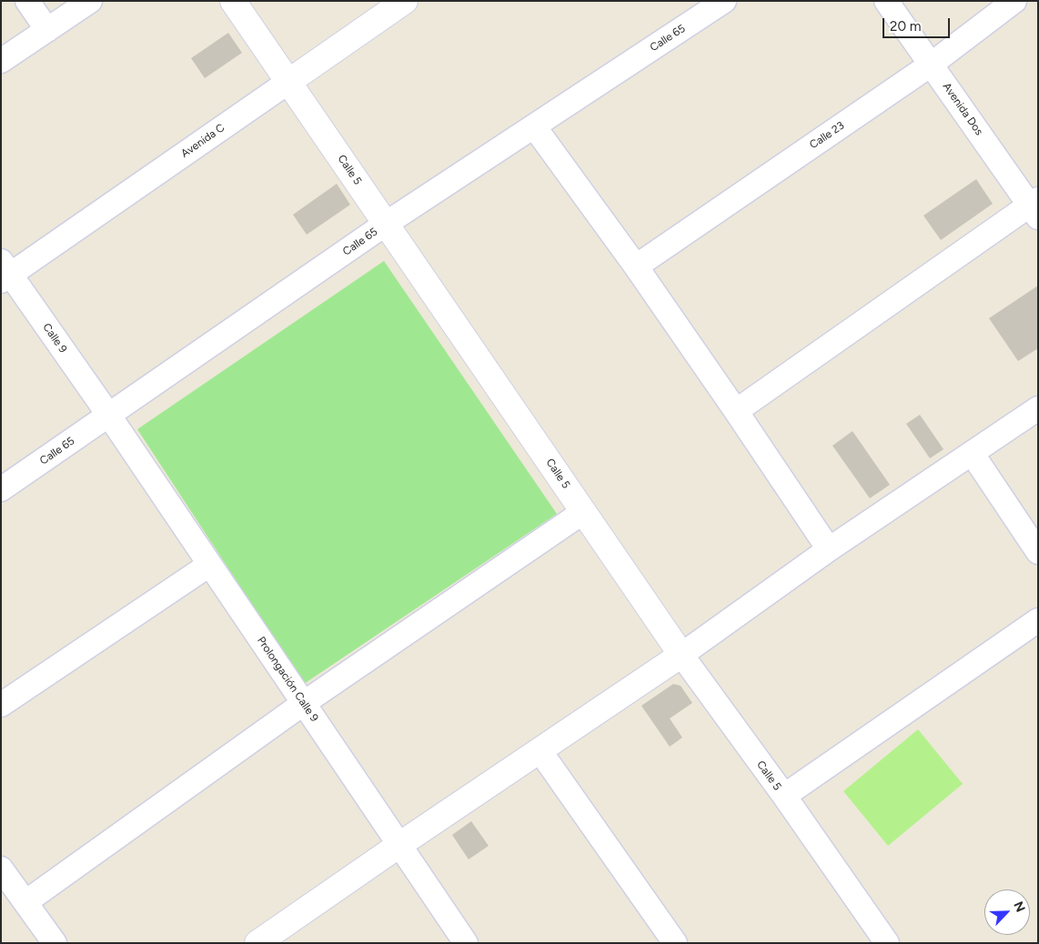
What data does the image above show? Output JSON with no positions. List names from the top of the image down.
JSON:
{
  "streets": {
    "street": [
      "Calle 65",
      "Avenida Dos",
      "Calle 23",
      "Avenida C",
      "Calle 5",
      "Calle 9",
      "Prolongación Calle 9"
    ]
  },
  "crossings": [
    ["Calle 65", "Calle 5"],
    ["Calle 65", "Calle 9"],
    ["Calle 65", "Prolongación Calle 9"],
    ["Avenida Dos", "Calle 23"],
    ["Avenida C", "Calle 5"],
    ["Avenida C", "Calle 9"],
    ["Calle 9", "Prolongación Calle 9"]
  ],
  "scale_bar": "20 m",
  "north": "top right"
}
